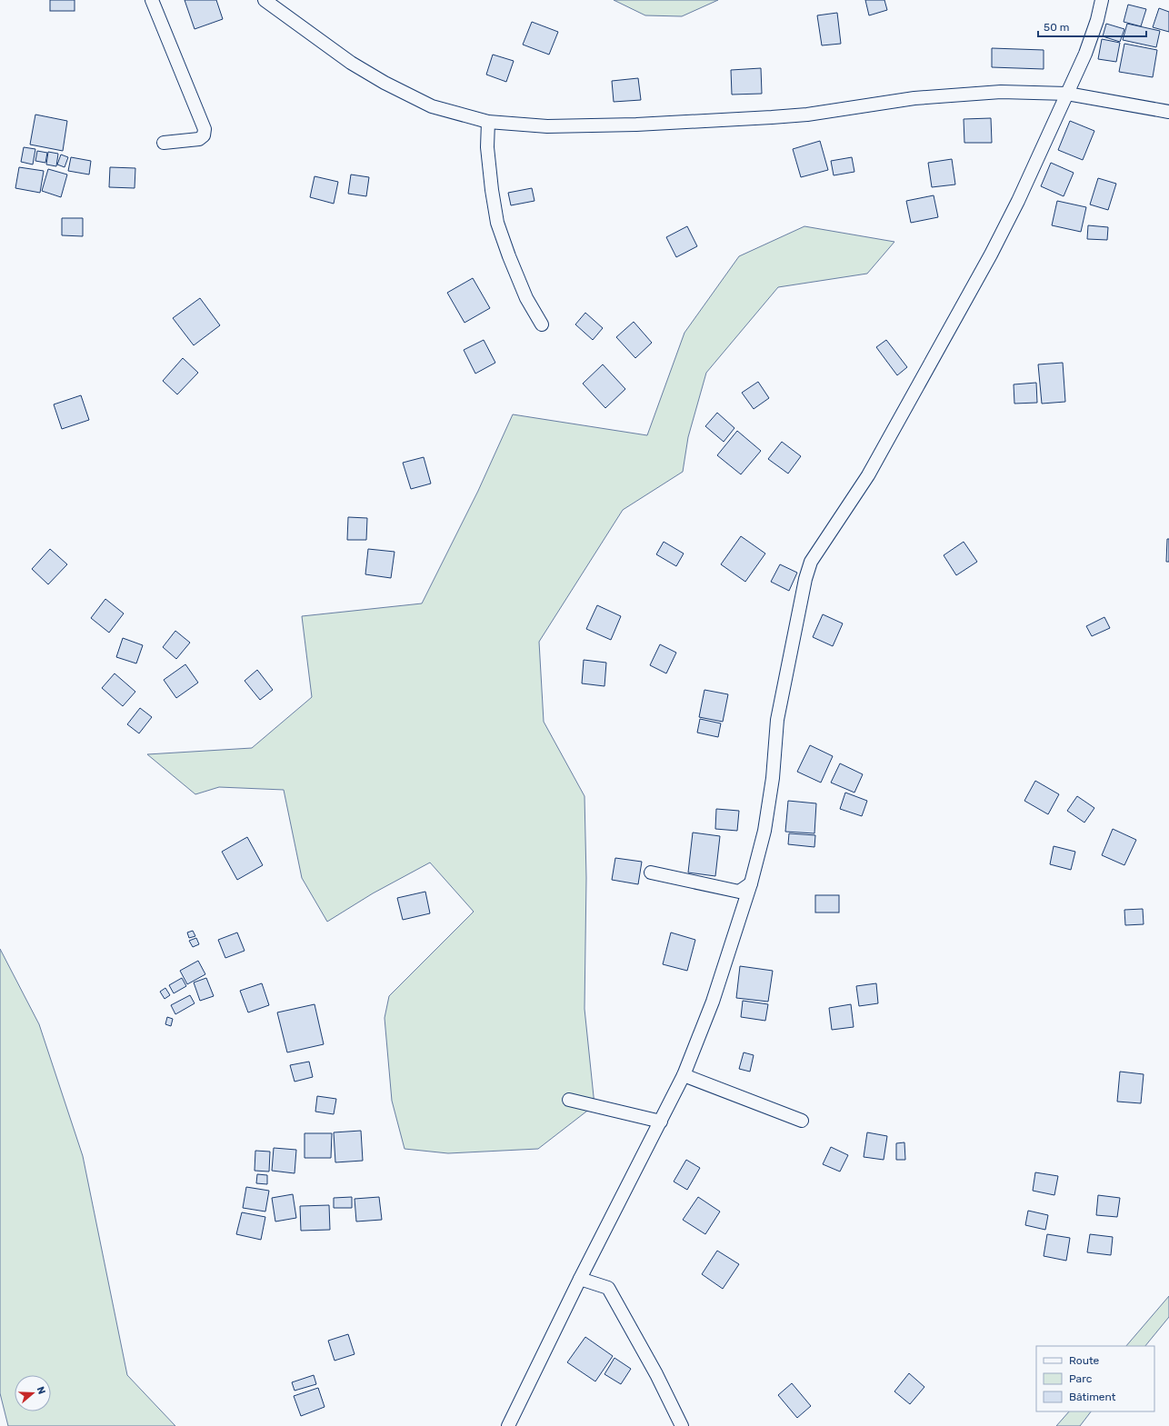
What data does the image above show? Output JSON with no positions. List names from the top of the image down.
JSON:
{
  "legend": ["Route", "Parc", "Bâtiment"],
  "scale_bar": "50 m",
  "north": "right"
}
